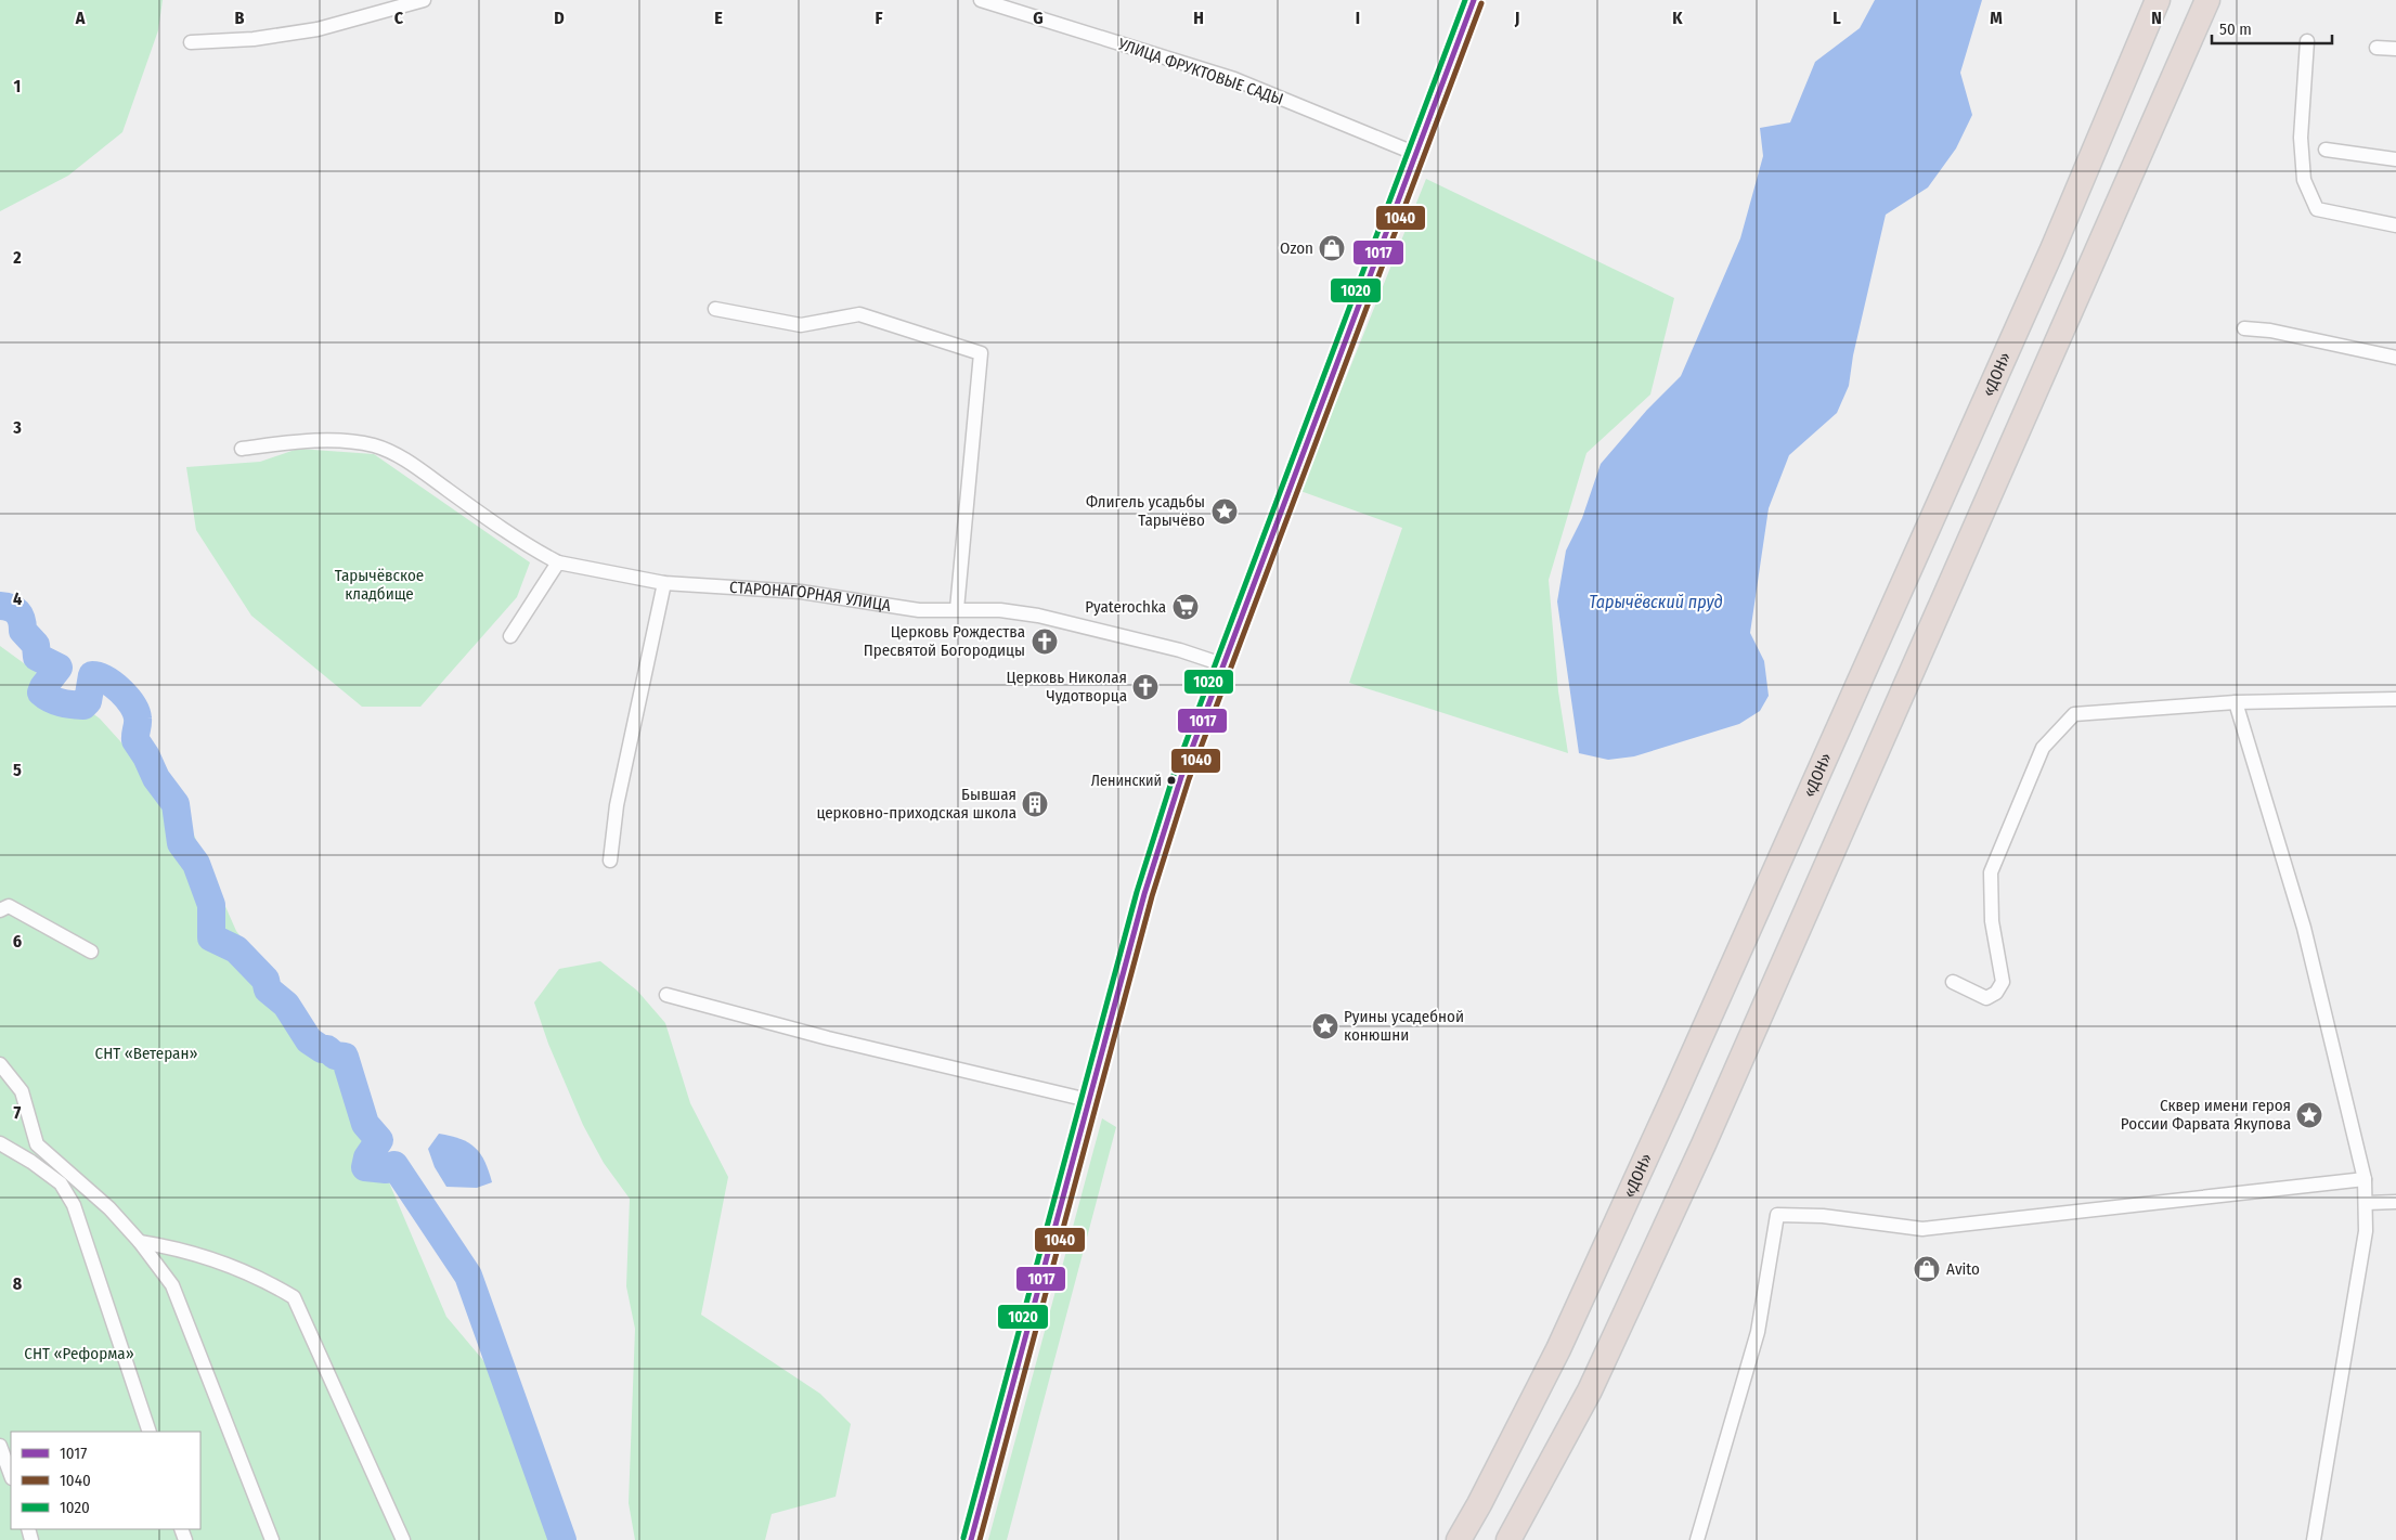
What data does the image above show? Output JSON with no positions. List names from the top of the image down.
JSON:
{
  "streets": {
    "highway": ["«ДОН»"],
    "street": ["УЛИЦА ФРУКТОВЫЕ САДЫ", "СТАРОНАГОРНАЯ УЛИЦА"]
  },
  "water": ["Тарычёвский пруд"],
  "parks": ["Тарычёвское кладбище", "СНТ «Ветеран»", "СНТ «Реформа»"],
  "places": {
    "shop": ["Ozon", "Avito"],
    "place": ["Флигель усадьбы Тарычёво", "Руины усадебной конюшни", "Сквер имени героя России Фарвата Якупова"],
    "supermarket": ["Pyaterochka"],
    "church": ["Церковь Рождества Пресвятой Богородицы", "Церковь Николая Чудотворца"],
    "other": ["Ленинский"],
    "building": ["Бывшая церковно-приходская школа"]
  },
  "lines": ["transit line 1017", "transit line 1020", "transit line 1040"],
  "legend": ["1017", "1040", "1020"],
  "scale_bar": "50 m",
  "grid": {
    "columns": [
      "A",
      "B",
      "C",
      "D",
      "E",
      "F",
      "G",
      "H",
      "I",
      "J",
      "K",
      "L",
      "M",
      "N"
    ],
    "rows": [
      "1",
      "2",
      "3",
      "4",
      "5",
      "6",
      "7",
      "8"
    ]
  }
}
